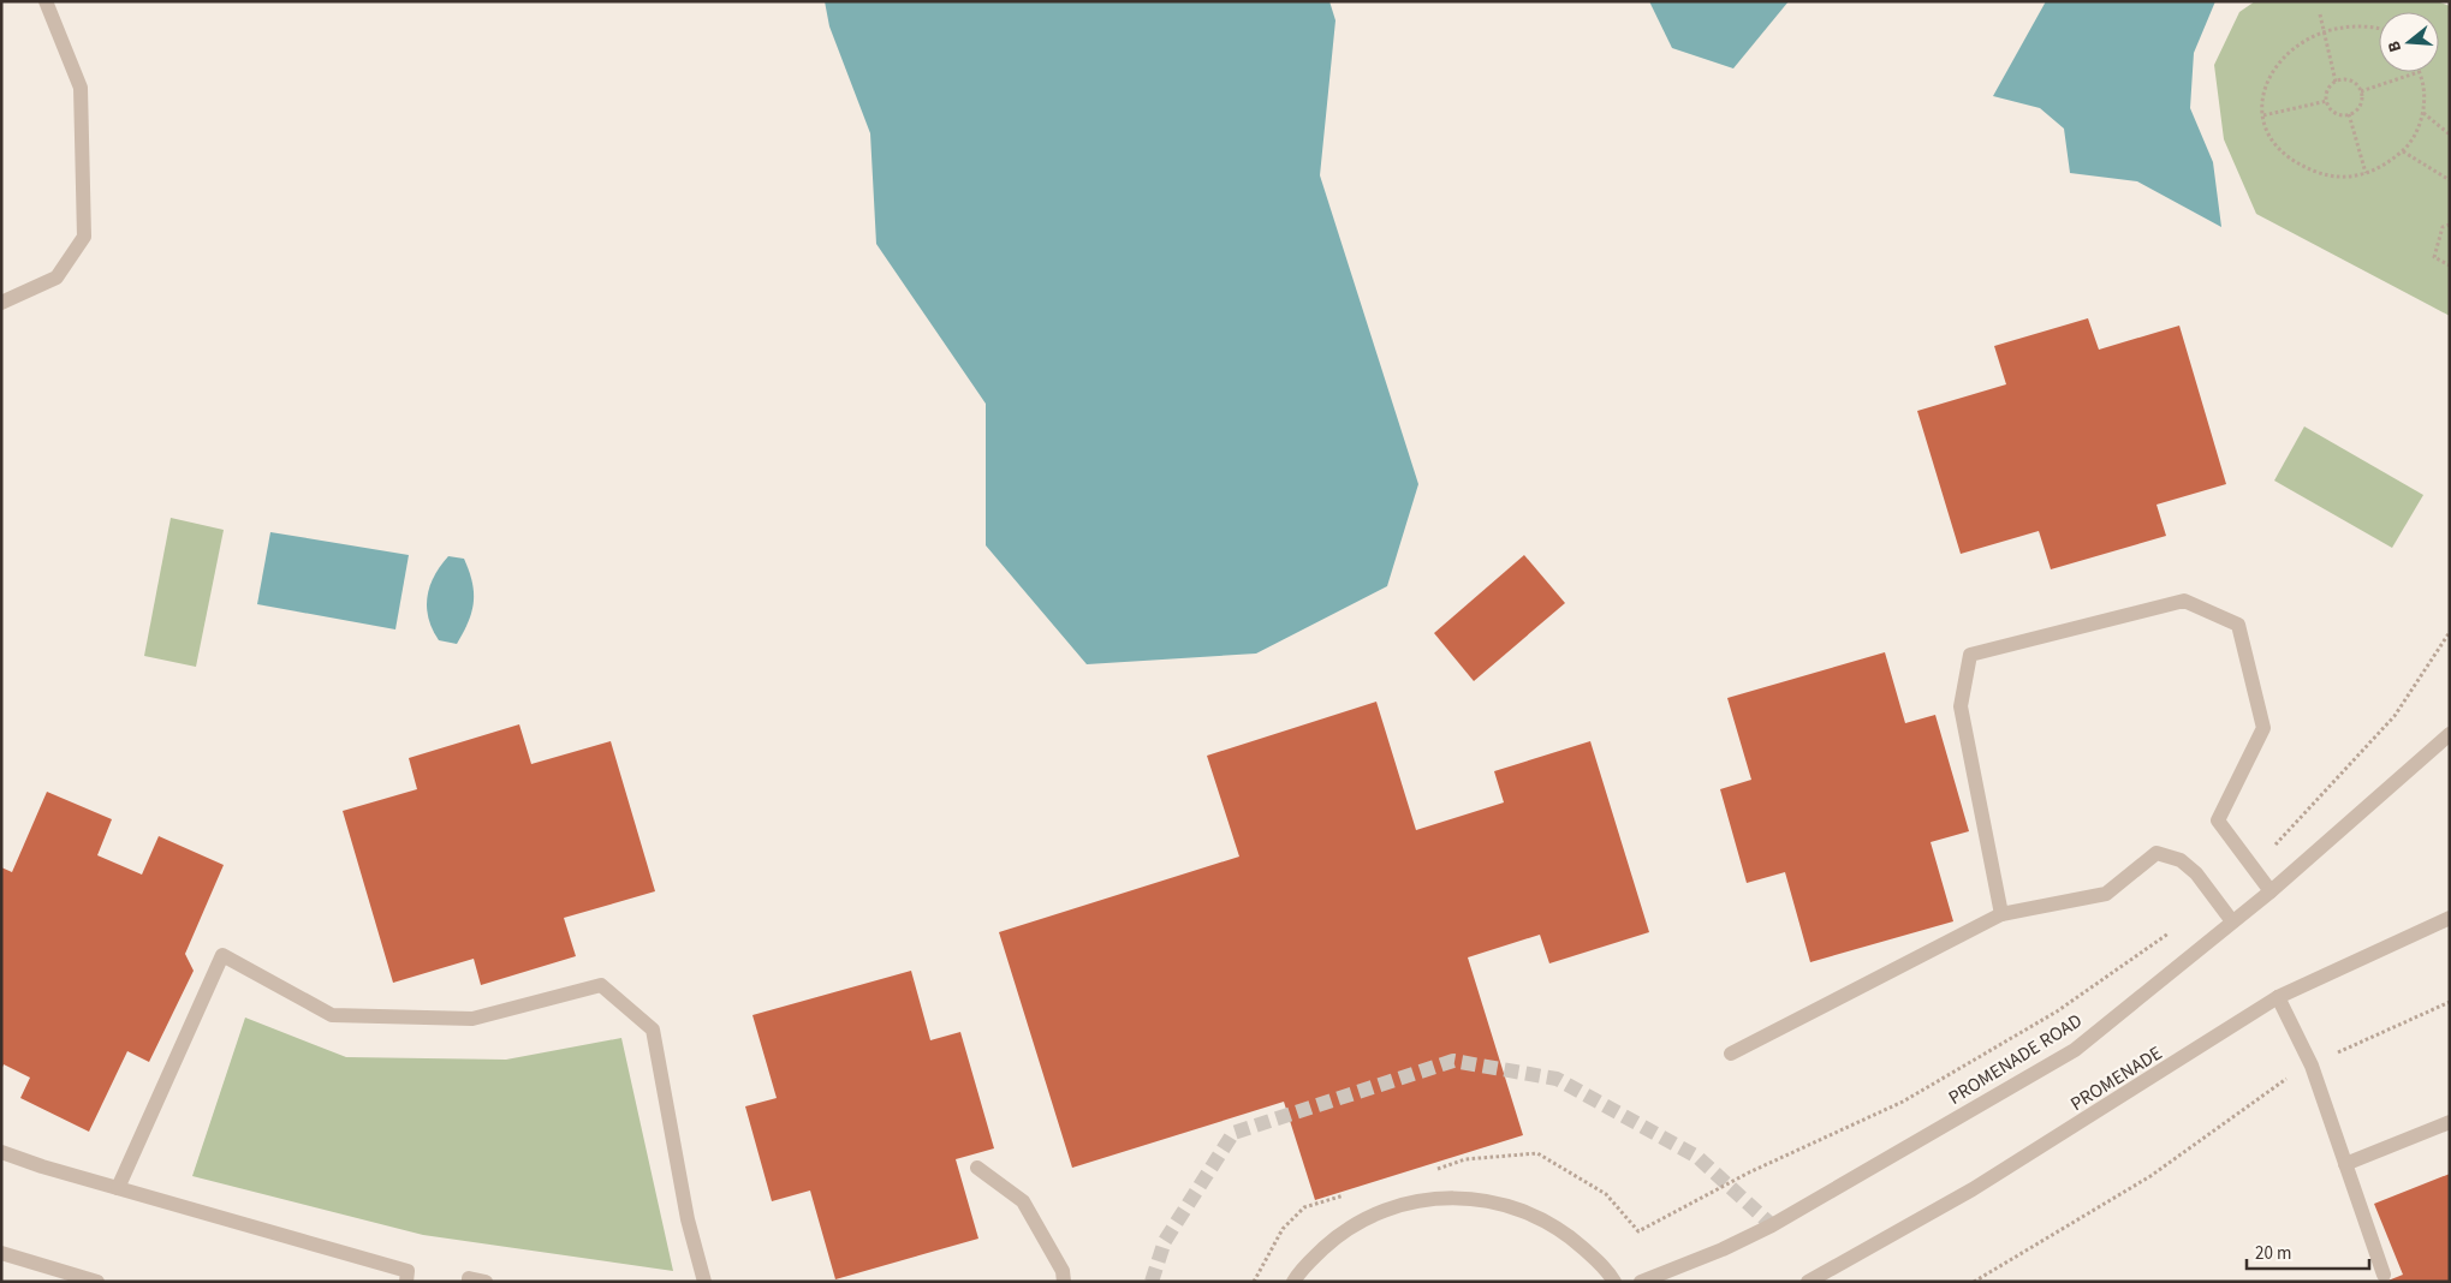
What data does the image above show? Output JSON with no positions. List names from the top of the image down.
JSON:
{
  "streets": {
    "street": ["PROMENADE ROAD", "PROMENADE"]
  },
  "scale_bar": "20 m",
  "north": "left"
}
